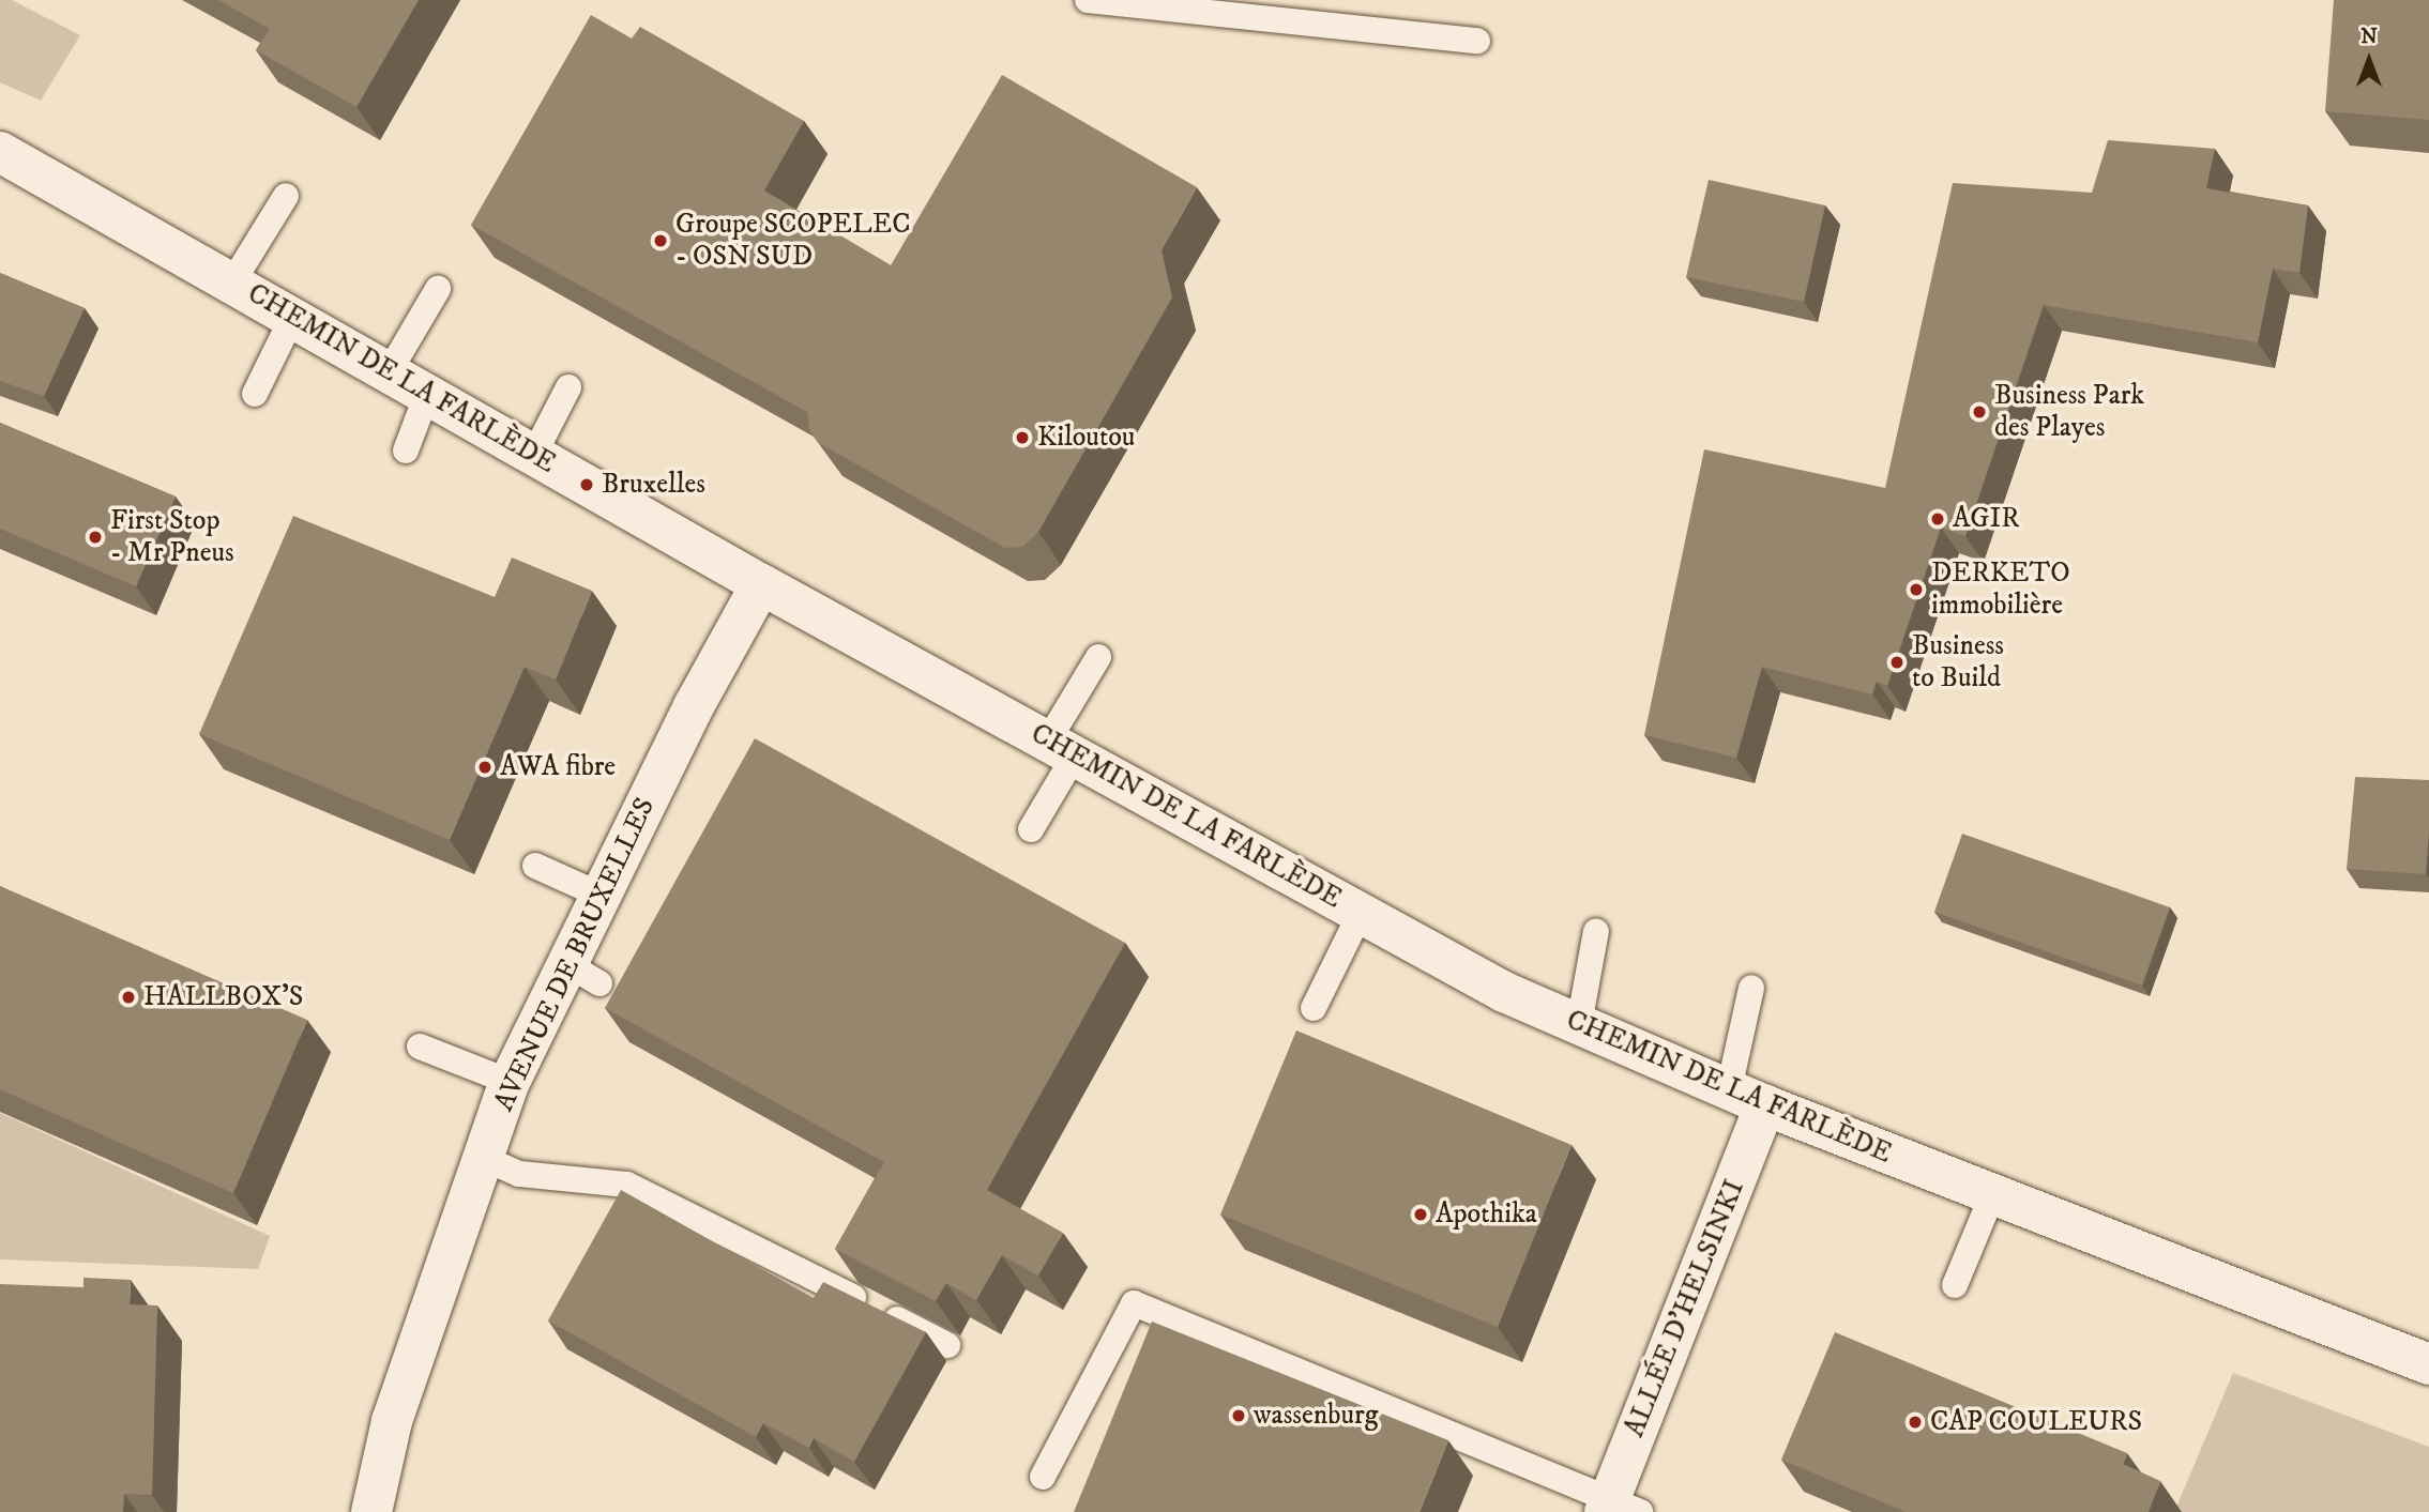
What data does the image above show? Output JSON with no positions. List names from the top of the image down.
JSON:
{
  "streets": {
    "street": ["CHEMIN DE LA FARLÈDE", "AVENUE DE BRUXELLES", "ALLÉE D'HELSINKI"]
  },
  "crossings": [
    ["CHEMIN DE LA FARLÈDE", "AVENUE DE BRUXELLES"],
    ["CHEMIN DE LA FARLÈDE", "ALLÉE D'HELSINKI"]
  ],
  "places": [
    "Groupe SCOPELEC - OSN SUD",
    "Business Park des Playes",
    "Kiloutou",
    "Bruxelles",
    "AGIR",
    "First Stop - Mr Pneus",
    "DERKETO immobilière",
    "Business to Build",
    "AWA fibre",
    "HALLBOX'S",
    "Apothika",
    "wassenburg",
    "CAP COULEURS"
  ],
  "north": "top"
}
